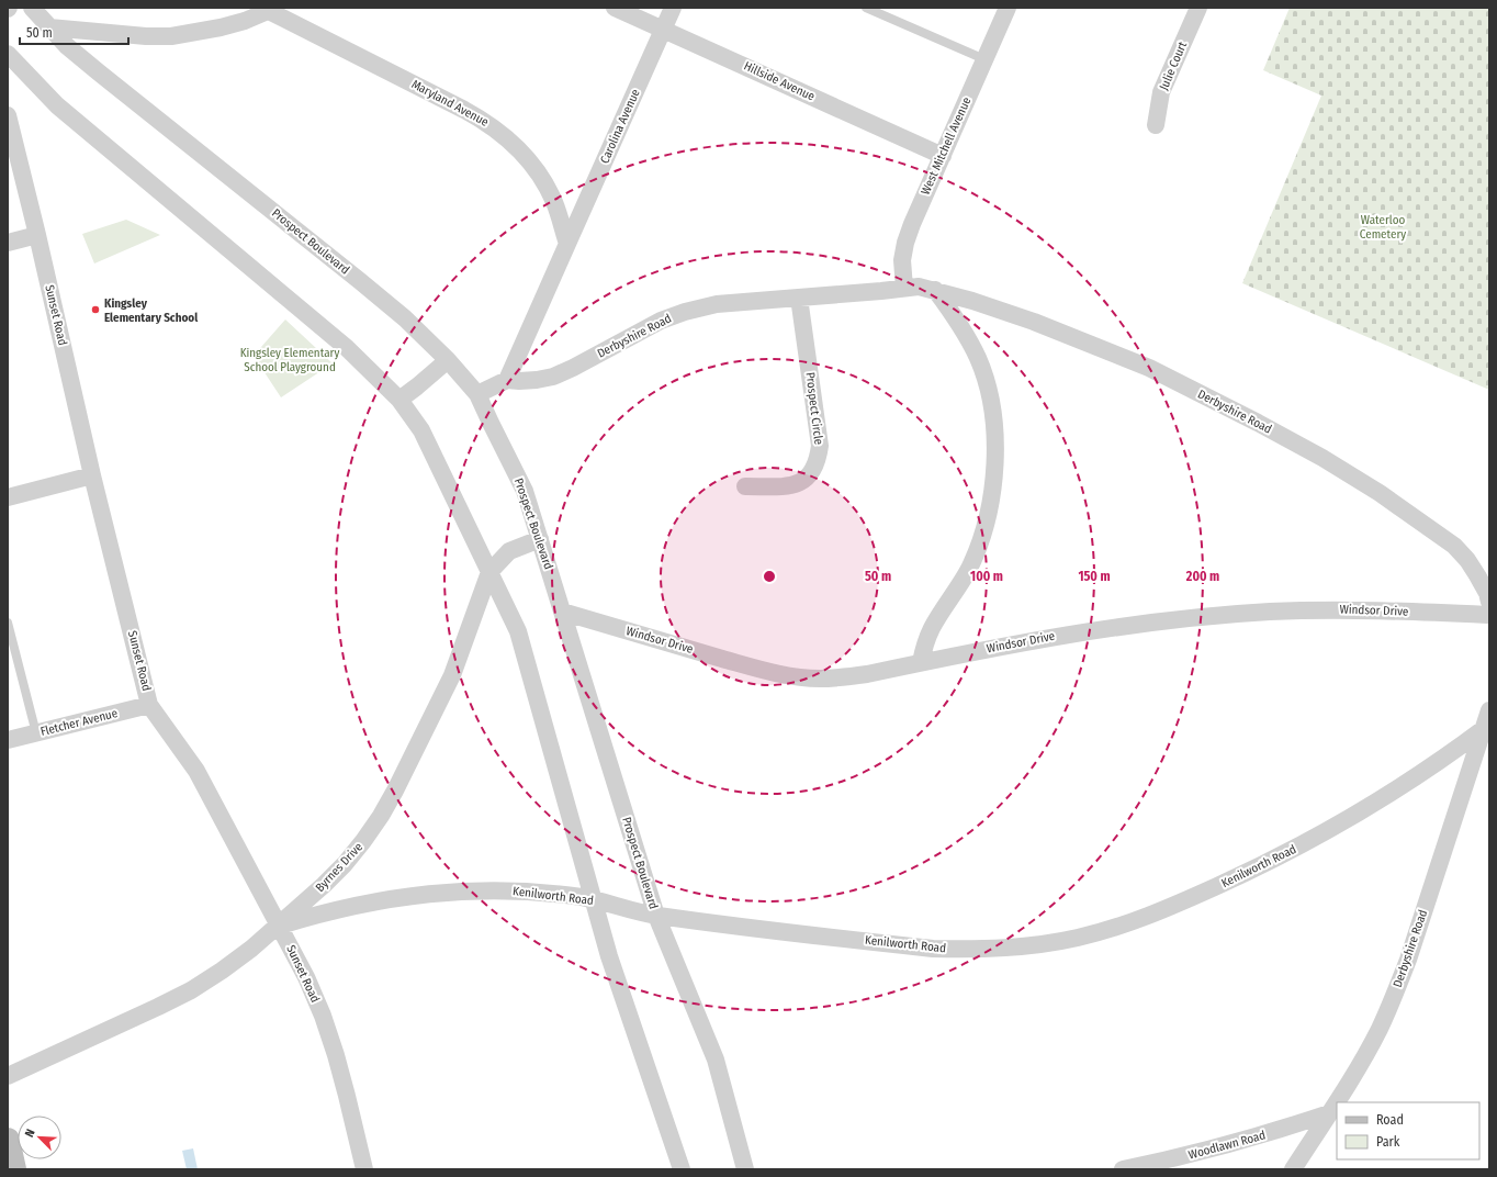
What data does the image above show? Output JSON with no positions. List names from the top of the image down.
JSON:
{
  "streets": {
    "street": [
      "Julie Court",
      "Hillside Avenue",
      "Maryland Avenue",
      "Carolina Avenue",
      "West Mitchell Avenue",
      "Prospect Boulevard",
      "Sunset Road",
      "Derbyshire Road",
      "Prospect Circle",
      "Windsor Drive",
      "Fletcher Avenue",
      "Kenilworth Road",
      "Byrnes Drive",
      "Woodlawn Road"
    ]
  },
  "crossings": [
    ["Hillside Avenue", "Carolina Avenue"],
    ["Hillside Avenue", "West Mitchell Avenue"],
    ["Maryland Avenue", "Carolina Avenue"],
    ["West Mitchell Avenue", "Derbyshire Road"],
    ["Prospect Boulevard", "Derbyshire Road"],
    ["Prospect Boulevard", "Windsor Drive"],
    ["Prospect Boulevard", "Kenilworth Road"],
    ["Prospect Boulevard", "Byrnes Drive"],
    ["Sunset Road", "Fletcher Avenue"],
    ["Sunset Road", "Kenilworth Road"],
    ["Sunset Road", "Byrnes Drive"],
    ["Derbyshire Road", "Prospect Circle"],
    ["Derbyshire Road", "Kenilworth Road"],
    ["Derbyshire Road", "Woodlawn Road"],
    ["Kenilworth Road", "Byrnes Drive"]
  ],
  "parks": ["Waterloo Cemetery", "Kingsley Elementary School Playground"],
  "places": ["Kingsley Elementary School"],
  "legend": ["Road", "Park"],
  "scale_bar": "50 m",
  "north": "top left",
  "rings": [
    "50 m",
    "100 m",
    "150 m",
    "200 m"
  ]
}
